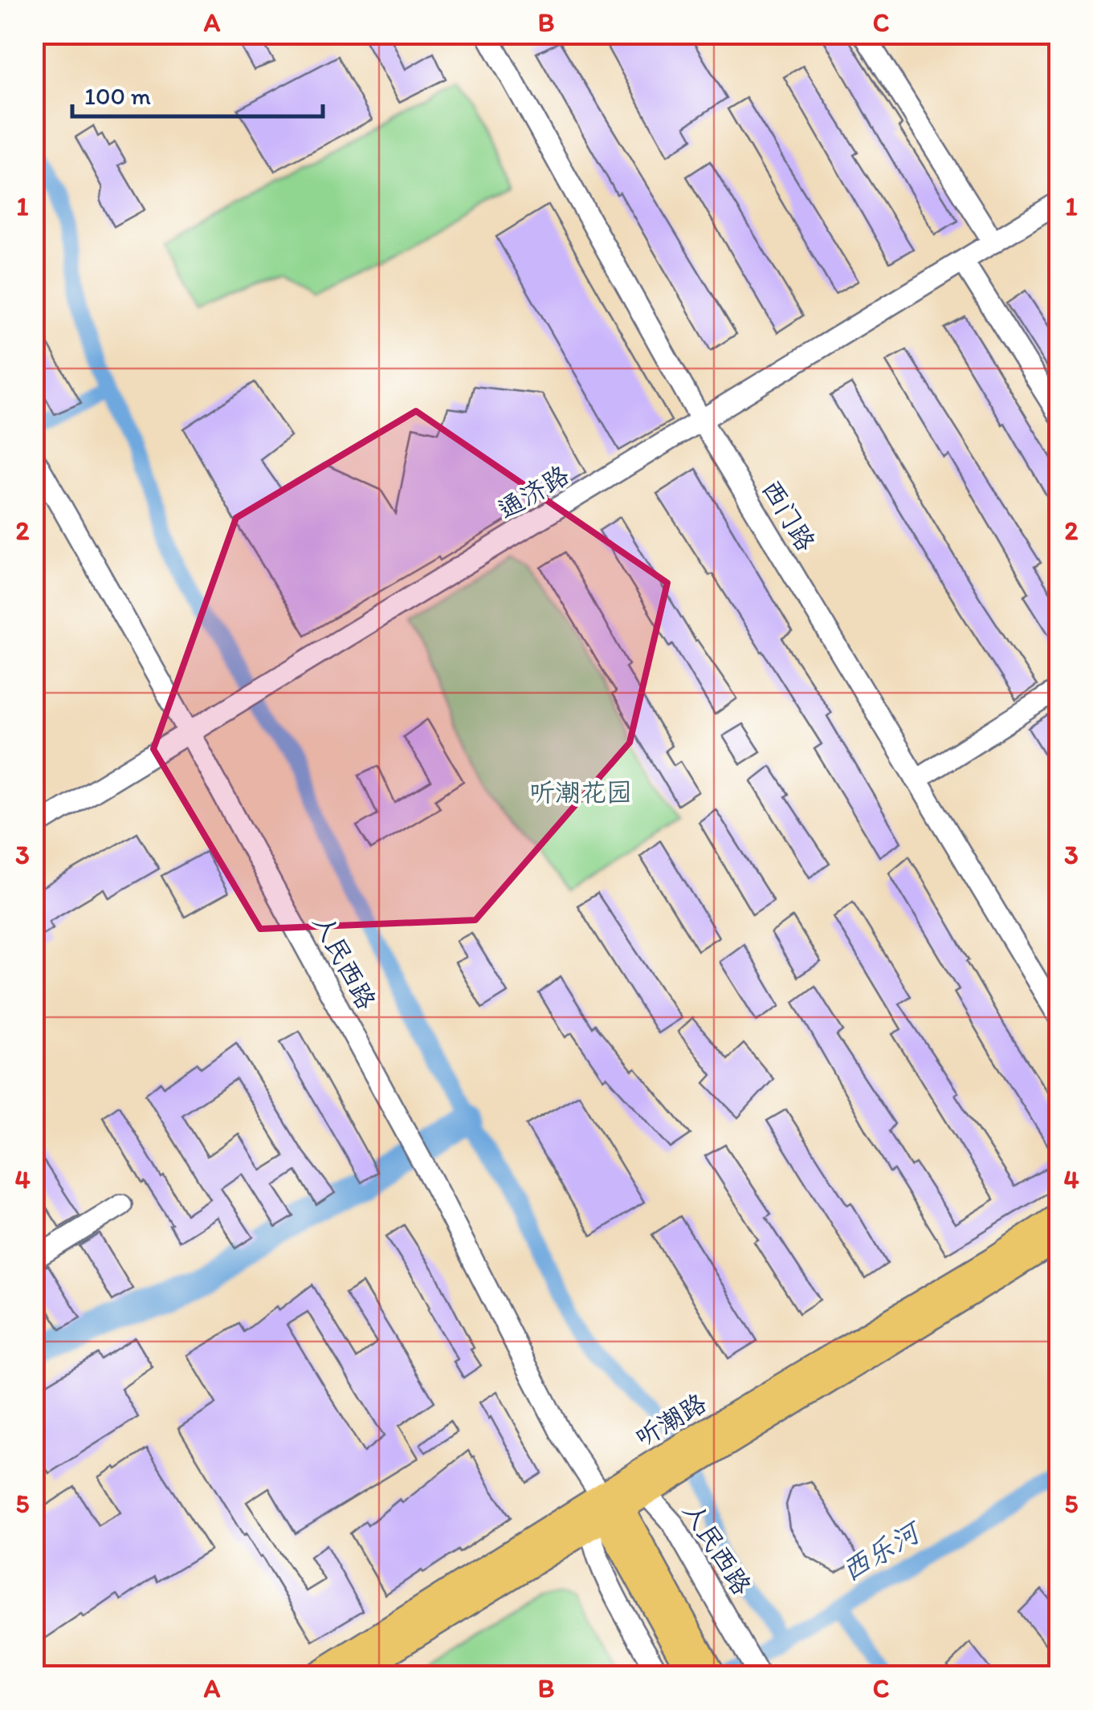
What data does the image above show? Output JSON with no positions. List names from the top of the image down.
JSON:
{
  "streets": {
    "main road": ["人民西路", "听潮路"],
    "street": ["通济路", "西门路"]
  },
  "crossings": [
    ["通济路", "西门路"],
    ["通济路", "人民西路"],
    ["人民西路", "听潮路"]
  ],
  "water": ["西乐河"],
  "parks": ["听潮花园"],
  "scale_bar": "100 m",
  "grid": {
    "columns": ["A", "B", "C"],
    "rows": [
      "1",
      "2",
      "3",
      "4",
      "5"
    ]
  }
}
